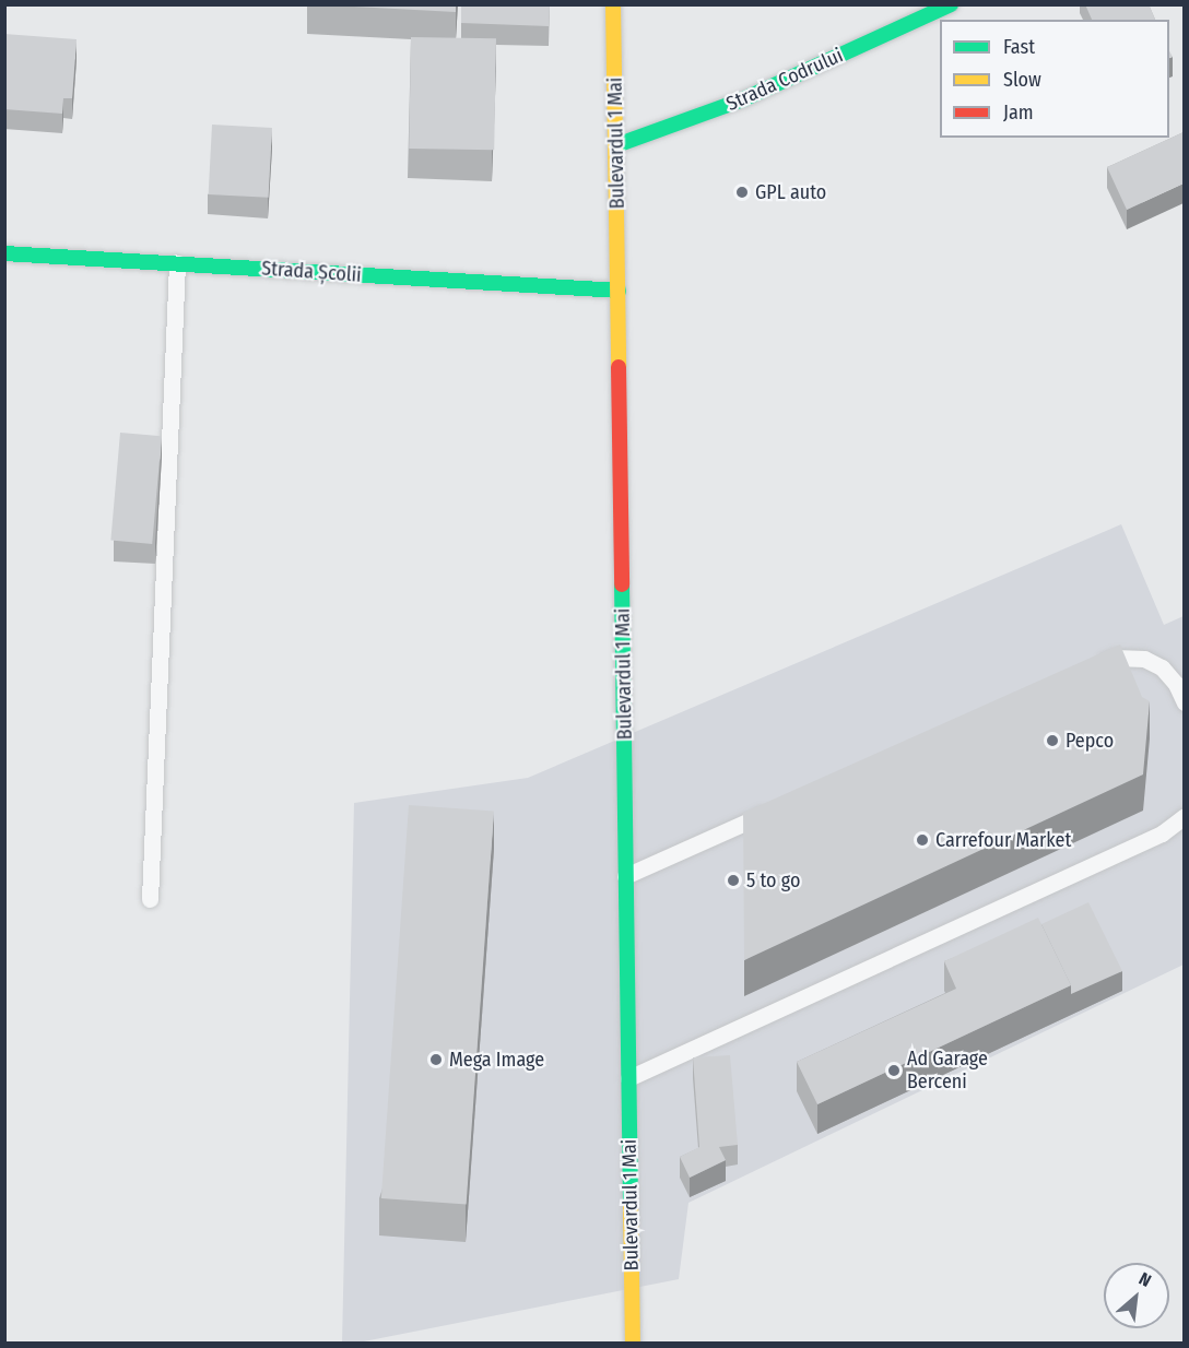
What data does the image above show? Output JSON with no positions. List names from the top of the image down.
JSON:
{
  "streets": {
    "main road": ["Strada Codrului", "Bulevardul 1 Mai", "Strada Școlii"]
  },
  "crossings": [
    ["Strada Codrului", "Bulevardul 1 Mai"],
    ["Bulevardul 1 Mai", "Strada Școlii"]
  ],
  "places": [
    "GPL auto",
    "Pepco",
    "Carrefour Market",
    "5 to go",
    "Mega Image",
    "Ad Garage Berceni"
  ],
  "legend": ["Fast", "Slow", "Jam"],
  "north": "top right"
}
